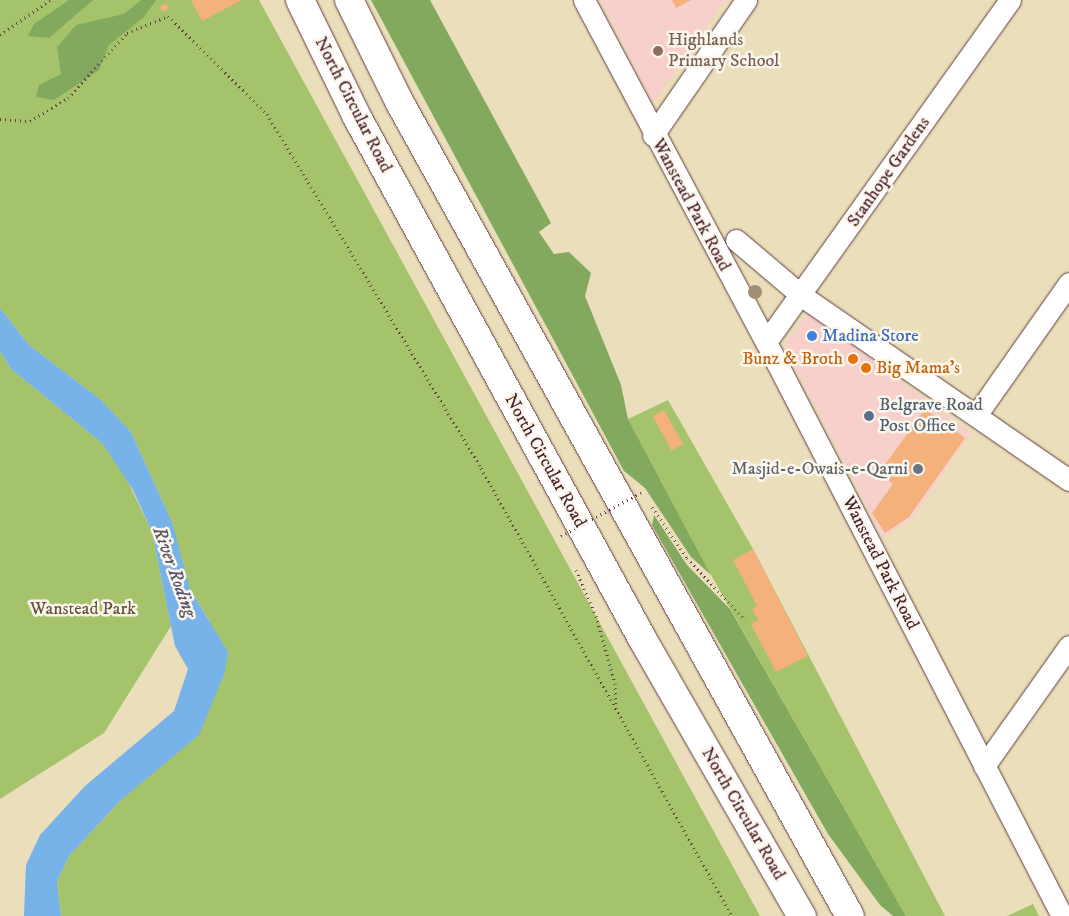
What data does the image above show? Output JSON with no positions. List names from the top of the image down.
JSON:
{
  "streets": {
    "highway": ["North Circular Road"],
    "street": ["Stanhope Gardens", "Wanstead Park Road"]
  },
  "crossings": [
    ["Stanhope Gardens", "Wanstead Park Road"]
  ],
  "water": ["River Roding"],
  "parks": ["Wanstead Park"],
  "places": [
    "Highlands Primary School",
    "Madina Store",
    "Bunz & Broth",
    "Big Mama's",
    "Belgrave Road Post Office",
    "Masjid-e-Owais-e-Qarni"
  ]
}
